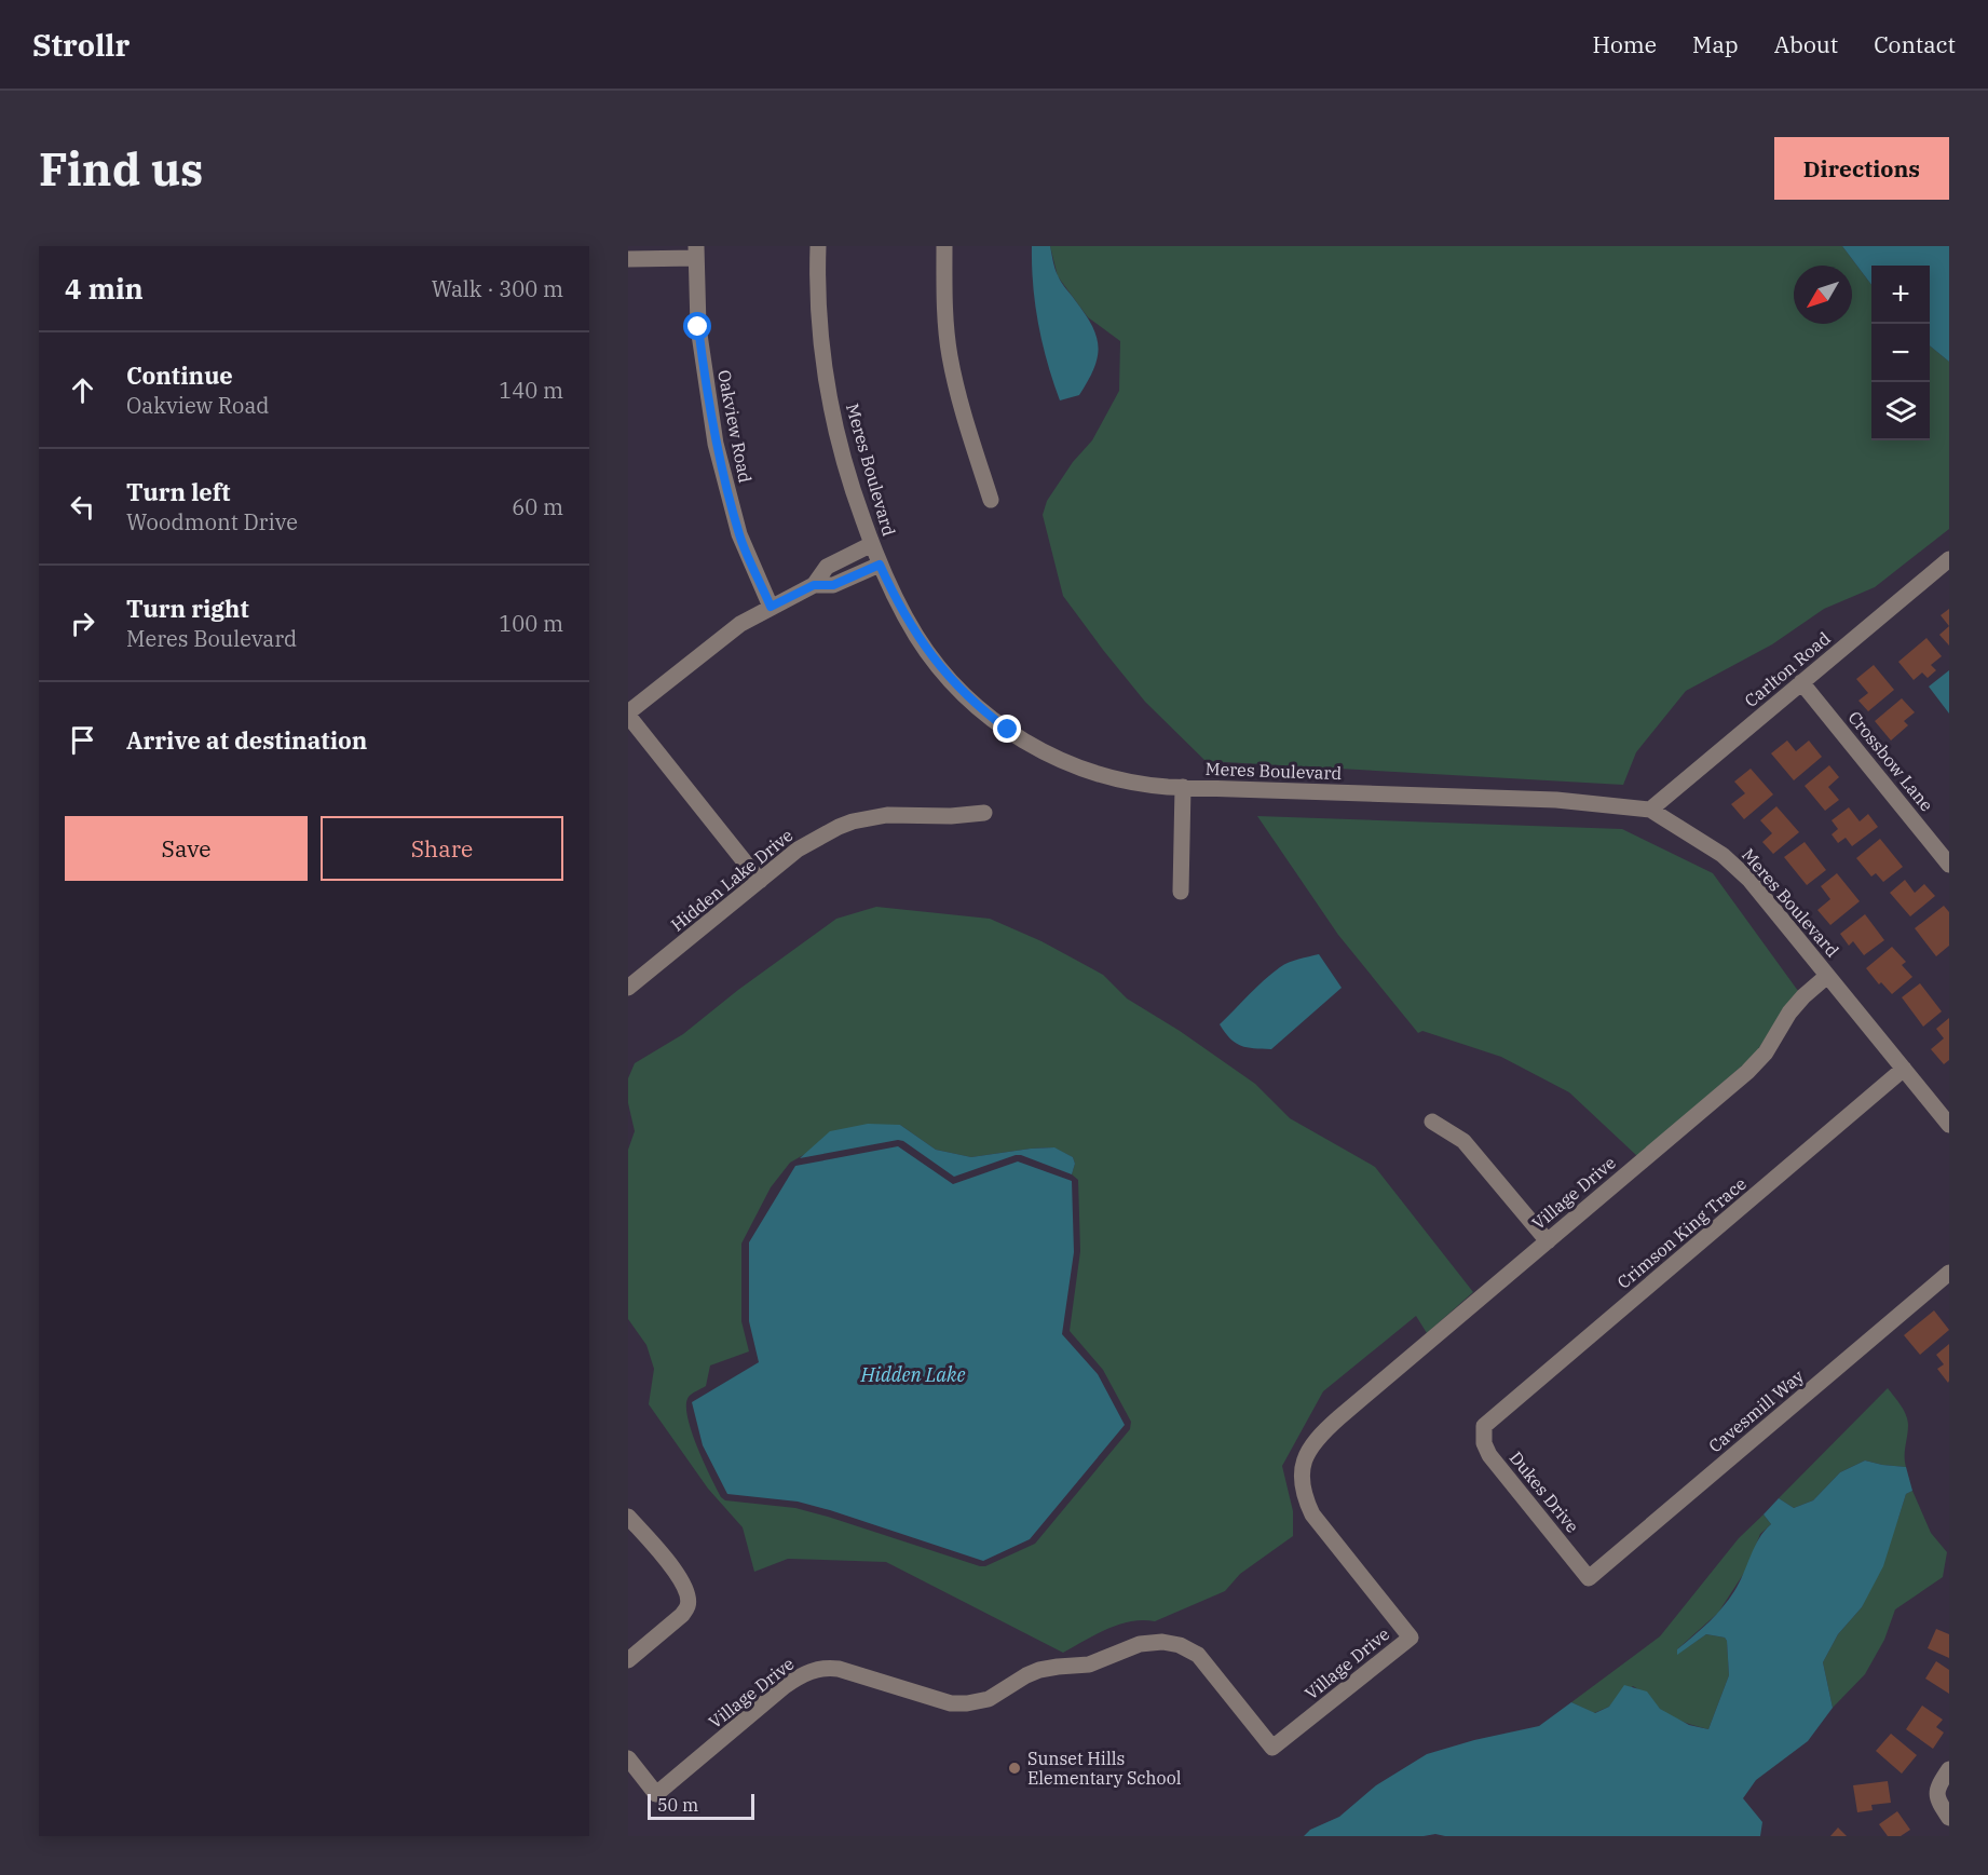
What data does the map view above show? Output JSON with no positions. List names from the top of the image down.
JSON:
{
  "streets": {
    "street": [
      "Oakview Road",
      "Meres Boulevard",
      "Carlton Road",
      "Crossbow Lane",
      "Hidden Lake Drive",
      "Village Drive",
      "Crimson King Trace",
      "Cavesmill Way",
      "Dukes Drive"
    ]
  },
  "crossings": [
    ["Meres Boulevard", "Carlton Road"],
    ["Meres Boulevard", "Village Drive"],
    ["Meres Boulevard", "Crimson King Trace"],
    ["Carlton Road", "Crossbow Lane"],
    ["Crimson King Trace", "Dukes Drive"],
    ["Cavesmill Way", "Dukes Drive"]
  ],
  "water": ["Hidden Lake"],
  "places": ["Sunset Hills Elementary School"],
  "scale_bar": "50 m",
  "north": "bottom left",
  "page": {
    "header": "Strollr",
    "nav": [
      "Home",
      "Map",
      "About",
      "Contact"
    ],
    "buttons": [
      "Directions",
      ["Save", "Share"]
    ],
    "title": "Find us",
    "heading": ["4 min", "Walk · 300 m"],
    "map_buttons": ["+", "−"],
    "list": [
      ["Continue", "Oakview Road", "140 m"],
      ["Turn left", "Woodmont Drive", "60 m"],
      ["Turn right", "Meres Boulevard", "100 m"],
      "Arrive at destination"
    ],
    "scale": "50 m"
  }
}
